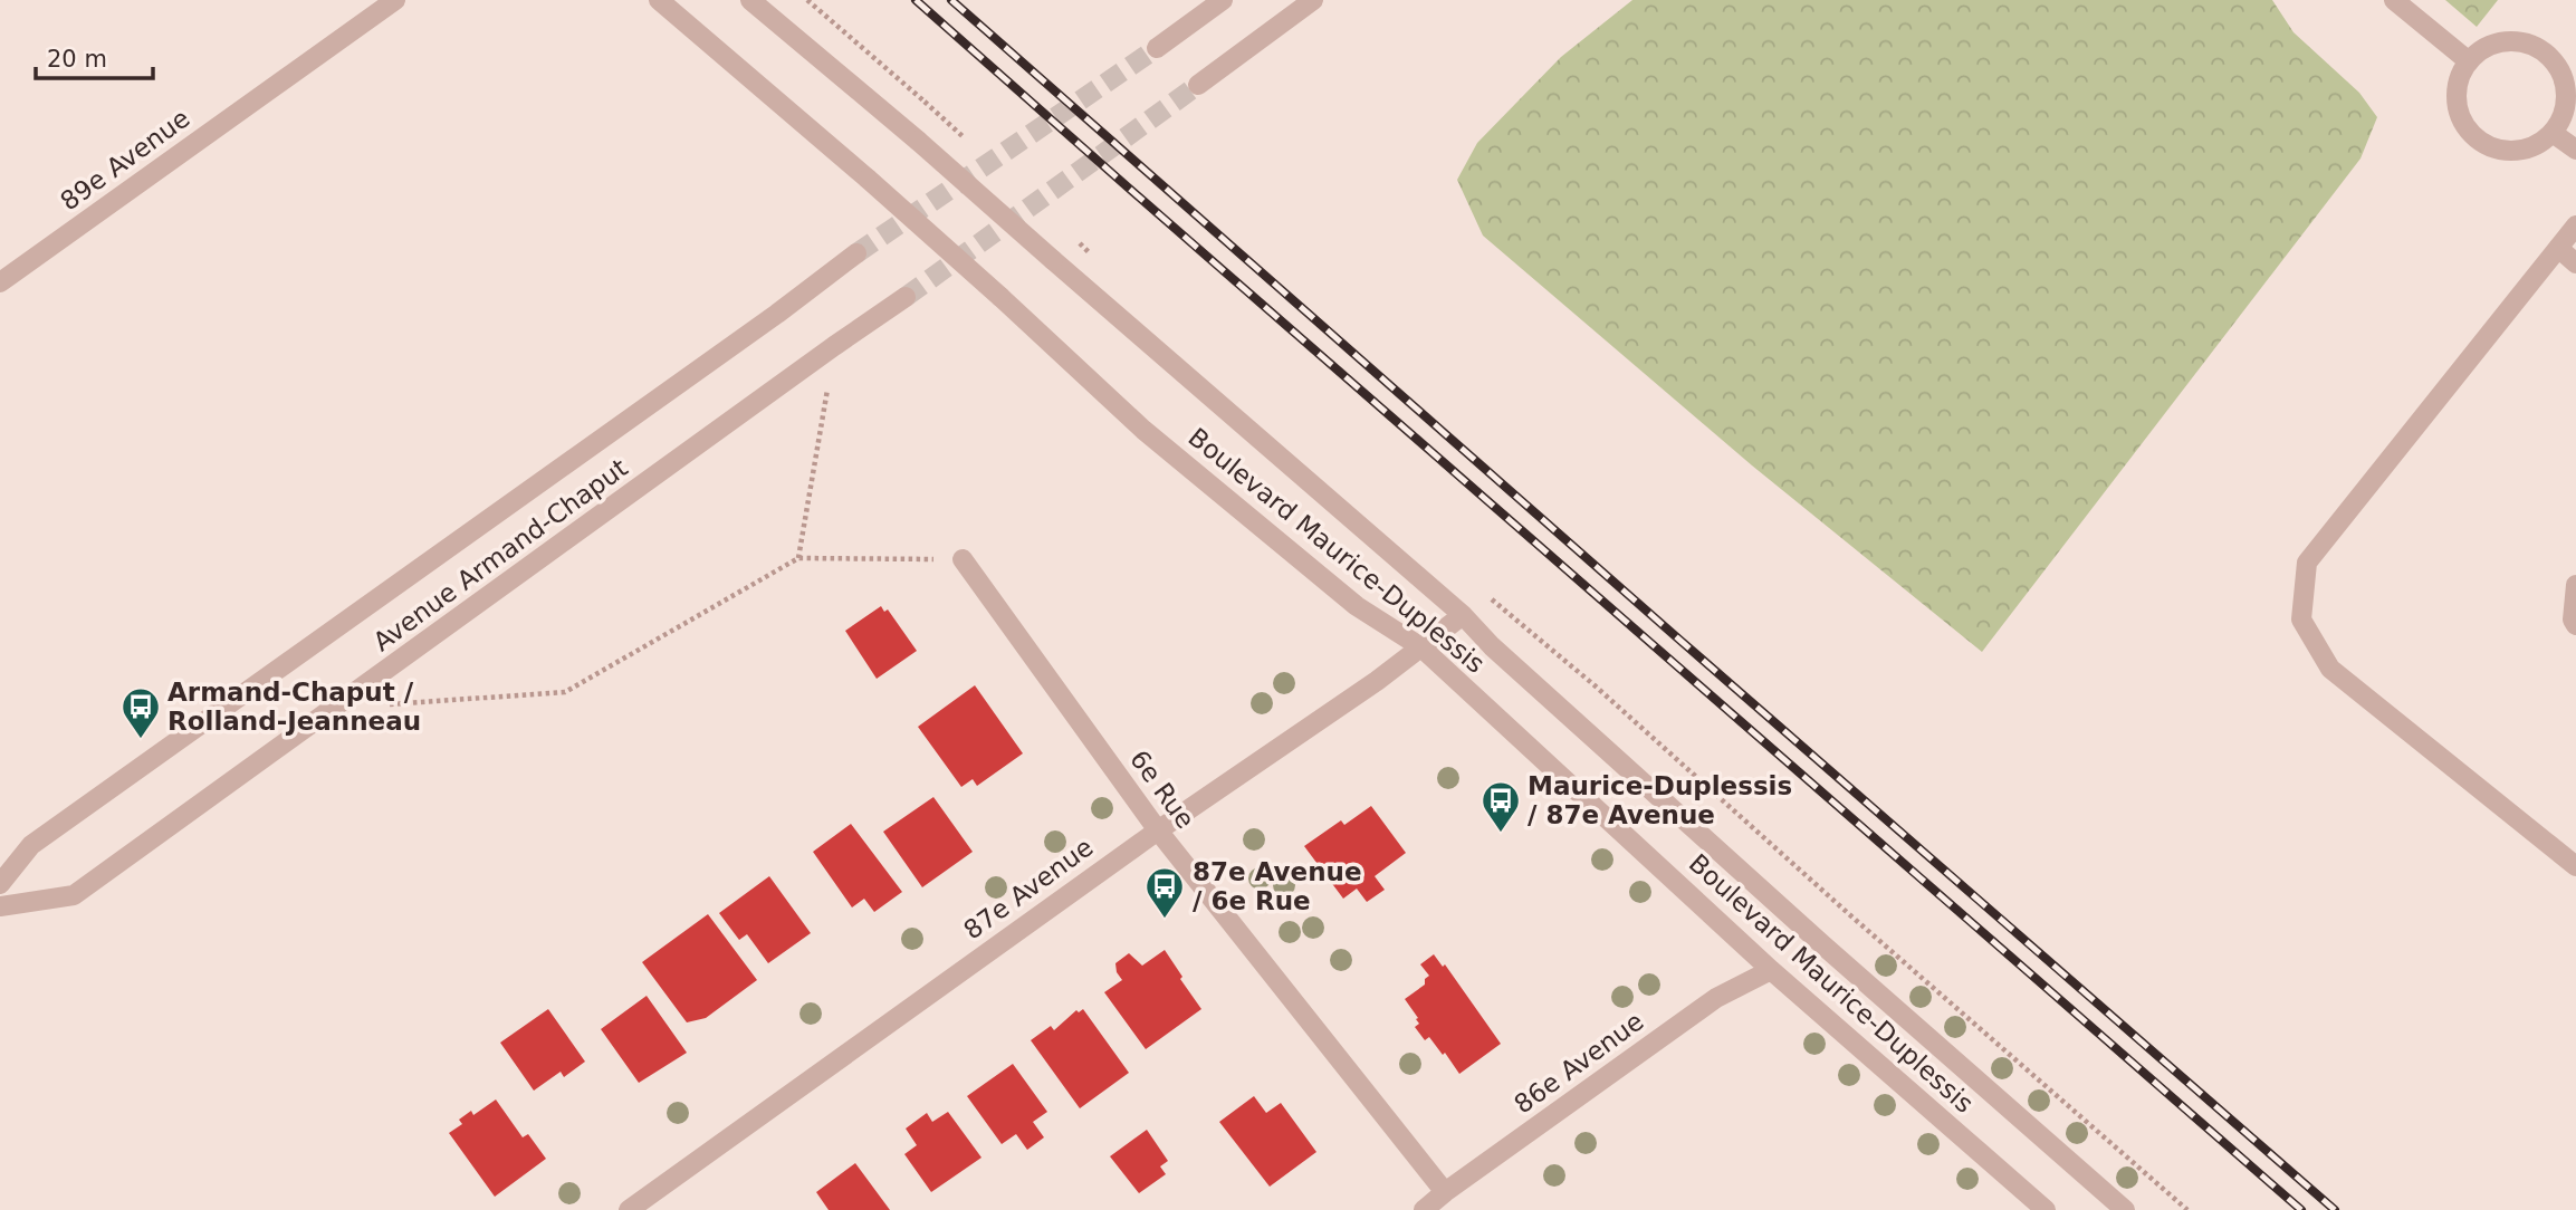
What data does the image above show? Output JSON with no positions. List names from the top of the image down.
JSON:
{
  "streets": {
    "street": [
      "89e Avenue",
      "Boulevard Maurice-Duplessis",
      "Avenue Armand-Chaput",
      "6e Rue",
      "87e Avenue",
      "86e Avenue"
    ]
  },
  "crossings": [
    ["Boulevard Maurice-Duplessis", "87e Avenue"],
    ["Boulevard Maurice-Duplessis", "86e Avenue"],
    ["6e Rue", "87e Avenue"],
    ["6e Rue", "86e Avenue"]
  ],
  "places": {
    "bus stop": ["Armand-Chaput / Rolland-Jeanneau", "Maurice-Duplessis / 87e Avenue", "87e Avenue / 6e Rue"]
  },
  "scale_bar": "20 m"
}
